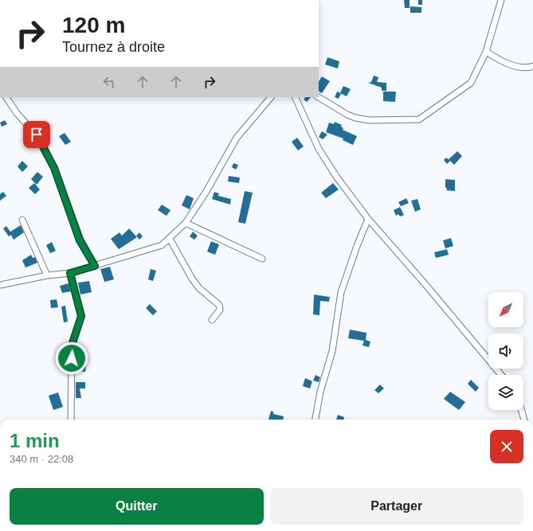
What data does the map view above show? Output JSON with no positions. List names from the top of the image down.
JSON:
{
  "north": "bottom left",
  "page": {
    "turn": ["120 m", "Tournez à droite"],
    "heading": ["1 min", "340 m · 22:08"],
    "buttons": ["Quitter", "Partager"]
  }
}
